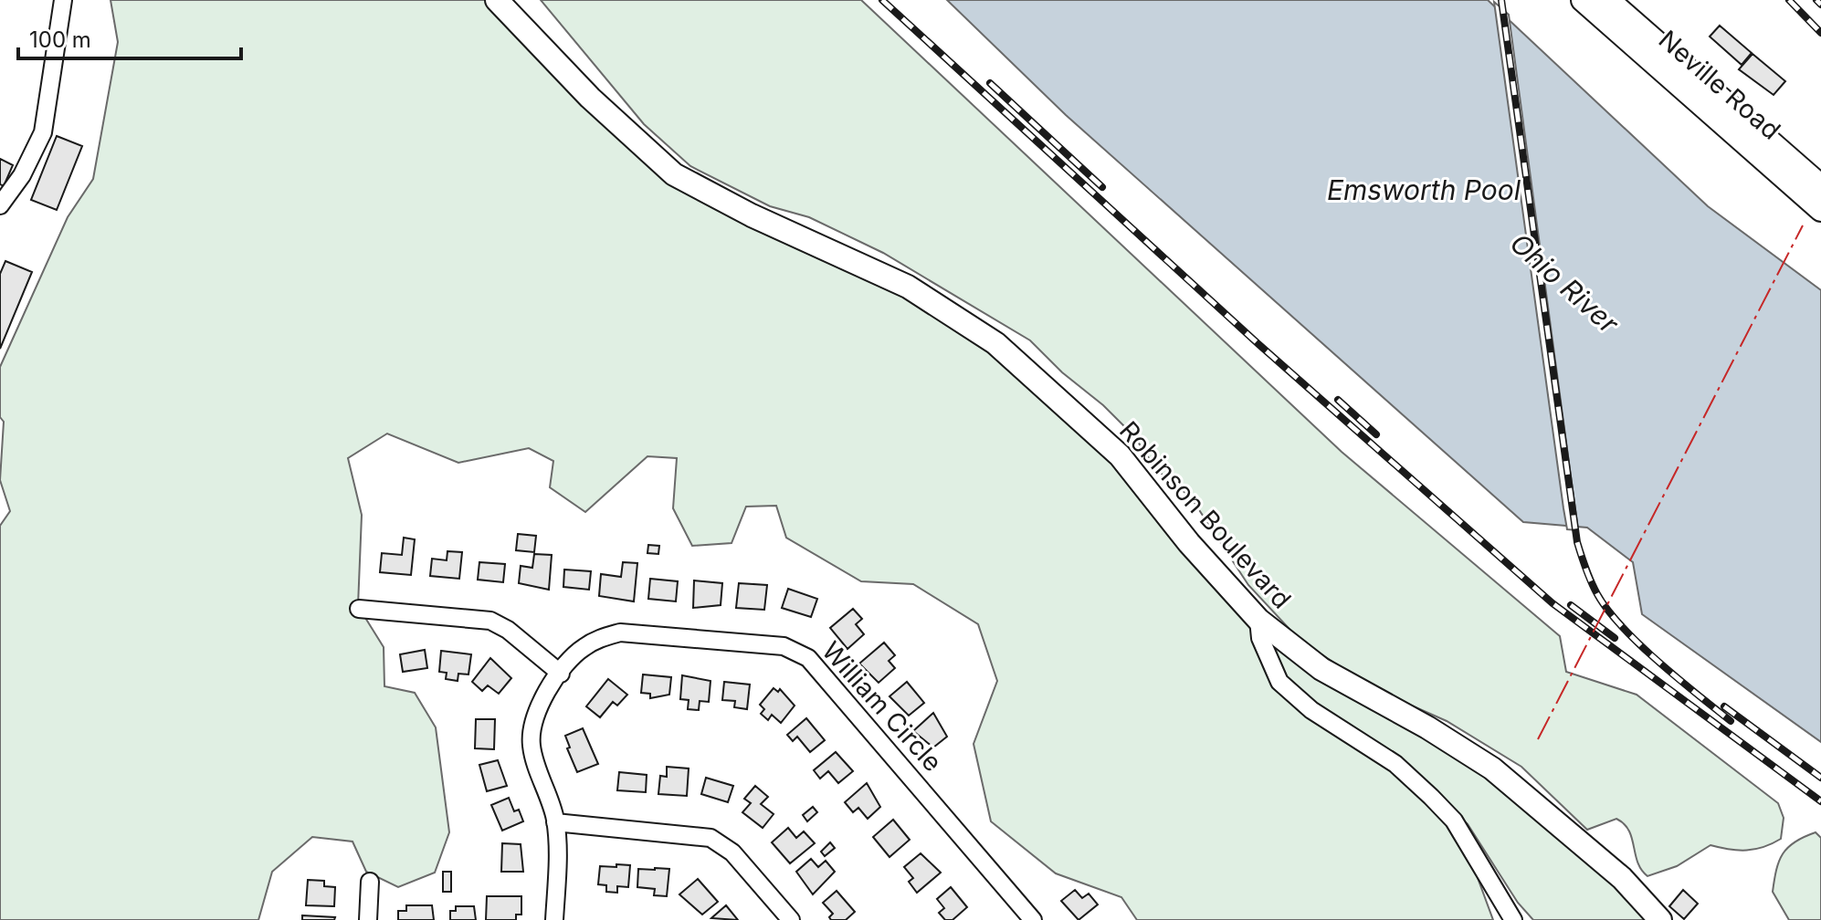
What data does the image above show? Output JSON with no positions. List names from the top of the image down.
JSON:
{
  "streets": {
    "main road": ["Neville Road", "Robinson Boulevard"],
    "street": ["William Circle"]
  },
  "water": ["Emsworth Pool", "Ohio River"],
  "scale_bar": "100 m"
}
